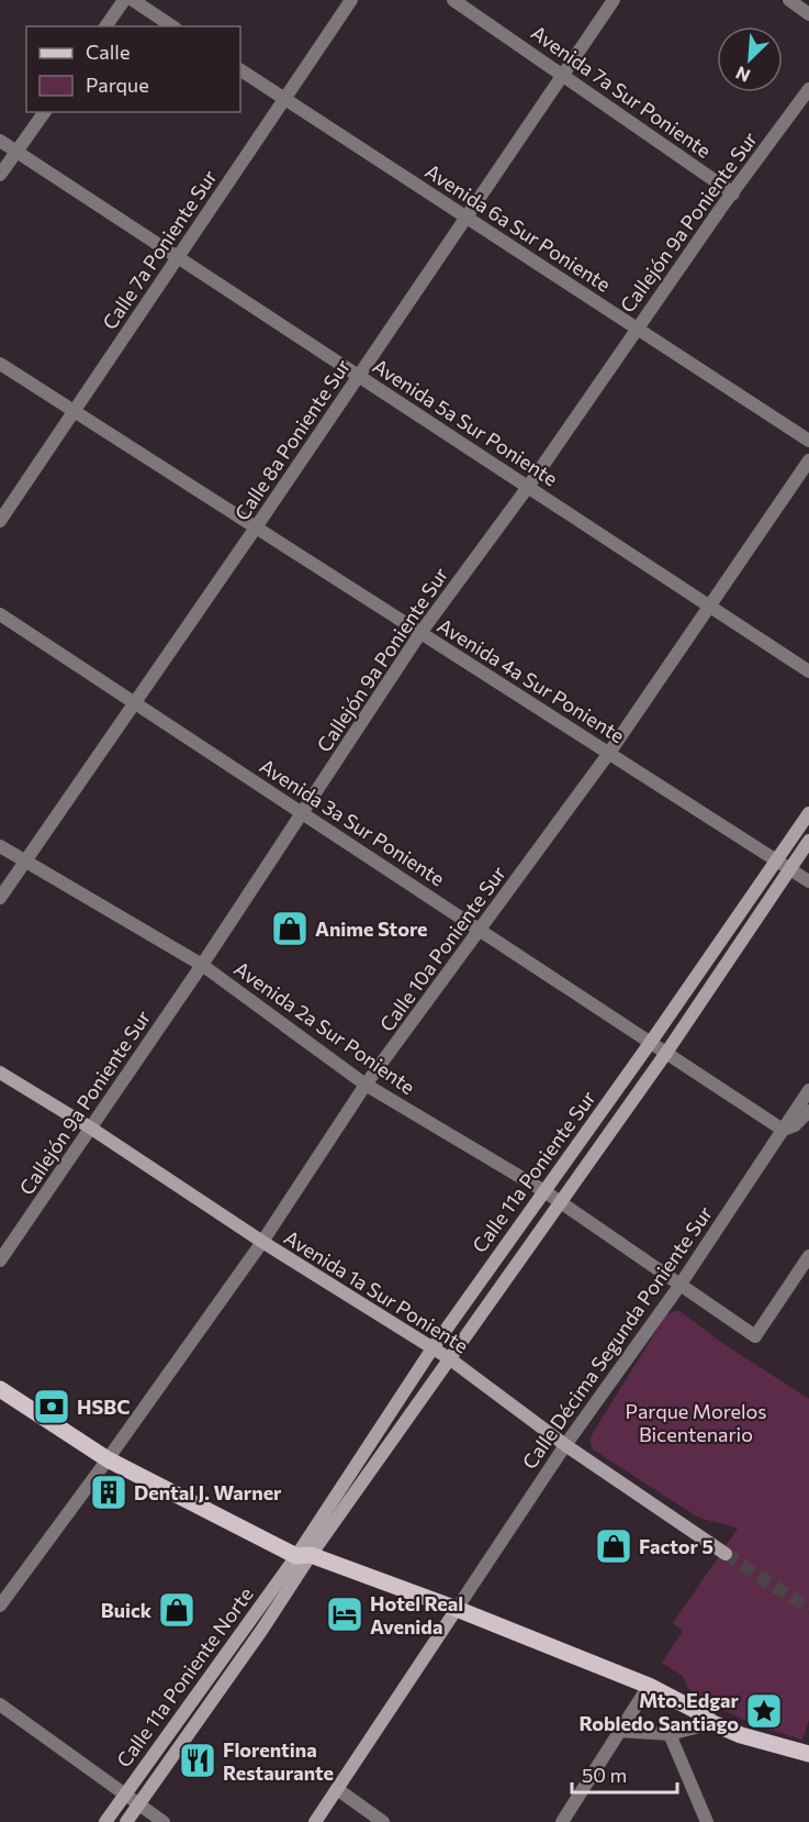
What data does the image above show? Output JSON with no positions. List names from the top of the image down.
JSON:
{
  "streets": {
    "main road": ["Calle 11a Poniente Sur", "Avenida 1a Sur Poniente", "Calle 11a Poniente Norte"],
    "street": [
      "Avenida 7a Sur Poniente",
      "Callejón 9a Poniente Sur",
      "Avenida 6a Sur Poniente",
      "Calle 7a Poniente Sur",
      "Avenida 5a Sur Poniente",
      "Calle 8a Poniente Sur",
      "Avenida 4a Sur Poniente",
      "Avenida 3a Sur Poniente",
      "Calle 10a Poniente Sur",
      "Avenida 2a Sur Poniente",
      "Calle Décima Segunda Poniente Sur"
    ]
  },
  "crossings": [
    ["Avenida 7a Sur Poniente", "Callejón 9a Poniente Sur"],
    ["Avenida 7a Sur Poniente", "Calle 8a Poniente Sur"],
    ["Callejón 9a Poniente Sur", "Avenida 6a Sur Poniente"],
    ["Callejón 9a Poniente Sur", "Avenida 5a Sur Poniente"],
    ["Callejón 9a Poniente Sur", "Avenida 4a Sur Poniente"],
    ["Callejón 9a Poniente Sur", "Avenida 3a Sur Poniente"],
    ["Callejón 9a Poniente Sur", "Avenida 2a Sur Poniente"],
    ["Callejón 9a Poniente Sur", "Avenida 1a Sur Poniente"],
    ["Avenida 6a Sur Poniente", "Calle 7a Poniente Sur"],
    ["Avenida 6a Sur Poniente", "Calle 8a Poniente Sur"],
    ["Calle 7a Poniente Sur", "Avenida 5a Sur Poniente"],
    ["Calle 7a Poniente Sur", "Avenida 4a Sur Poniente"],
    ["Avenida 5a Sur Poniente", "Calle 8a Poniente Sur"],
    ["Avenida 5a Sur Poniente", "Calle 10a Poniente Sur"],
    ["Calle 8a Poniente Sur", "Avenida 4a Sur Poniente"],
    ["Calle 8a Poniente Sur", "Avenida 3a Sur Poniente"],
    ["Calle 8a Poniente Sur", "Avenida 2a Sur Poniente"],
    ["Avenida 4a Sur Poniente", "Calle 10a Poniente Sur"],
    ["Avenida 4a Sur Poniente", "Calle 11a Poniente Sur"],
    ["Avenida 3a Sur Poniente", "Calle 10a Poniente Sur"],
    ["Avenida 3a Sur Poniente", "Calle 11a Poniente Sur"],
    ["Avenida 3a Sur Poniente", "Calle Décima Segunda Poniente Sur"],
    ["Calle 10a Poniente Sur", "Avenida 2a Sur Poniente"],
    ["Calle 10a Poniente Sur", "Avenida 1a Sur Poniente"],
    ["Avenida 2a Sur Poniente", "Calle 11a Poniente Sur"],
    ["Avenida 2a Sur Poniente", "Calle Décima Segunda Poniente Sur"],
    ["Calle 11a Poniente Sur", "Avenida 1a Sur Poniente"],
    ["Calle 11a Poniente Sur", "Calle 11a Poniente Norte"],
    ["Avenida 1a Sur Poniente", "Calle Décima Segunda Poniente Sur"]
  ],
  "parks": ["Parque Morelos Bicentenario"],
  "places": {
    "shop": ["Anime Store", "Factor 5", "Buick"],
    "bank": ["HSBC"],
    "building": ["Dental J. Warner"],
    "hotel": ["Hotel Real Avenida"],
    "place": ["Mto. Edgar Robledo Santiago"],
    "restaurant": ["Florentina Restaurante"]
  },
  "legend": ["Calle", "Parque"],
  "scale_bar": "50 m",
  "north": "bottom left"
}
